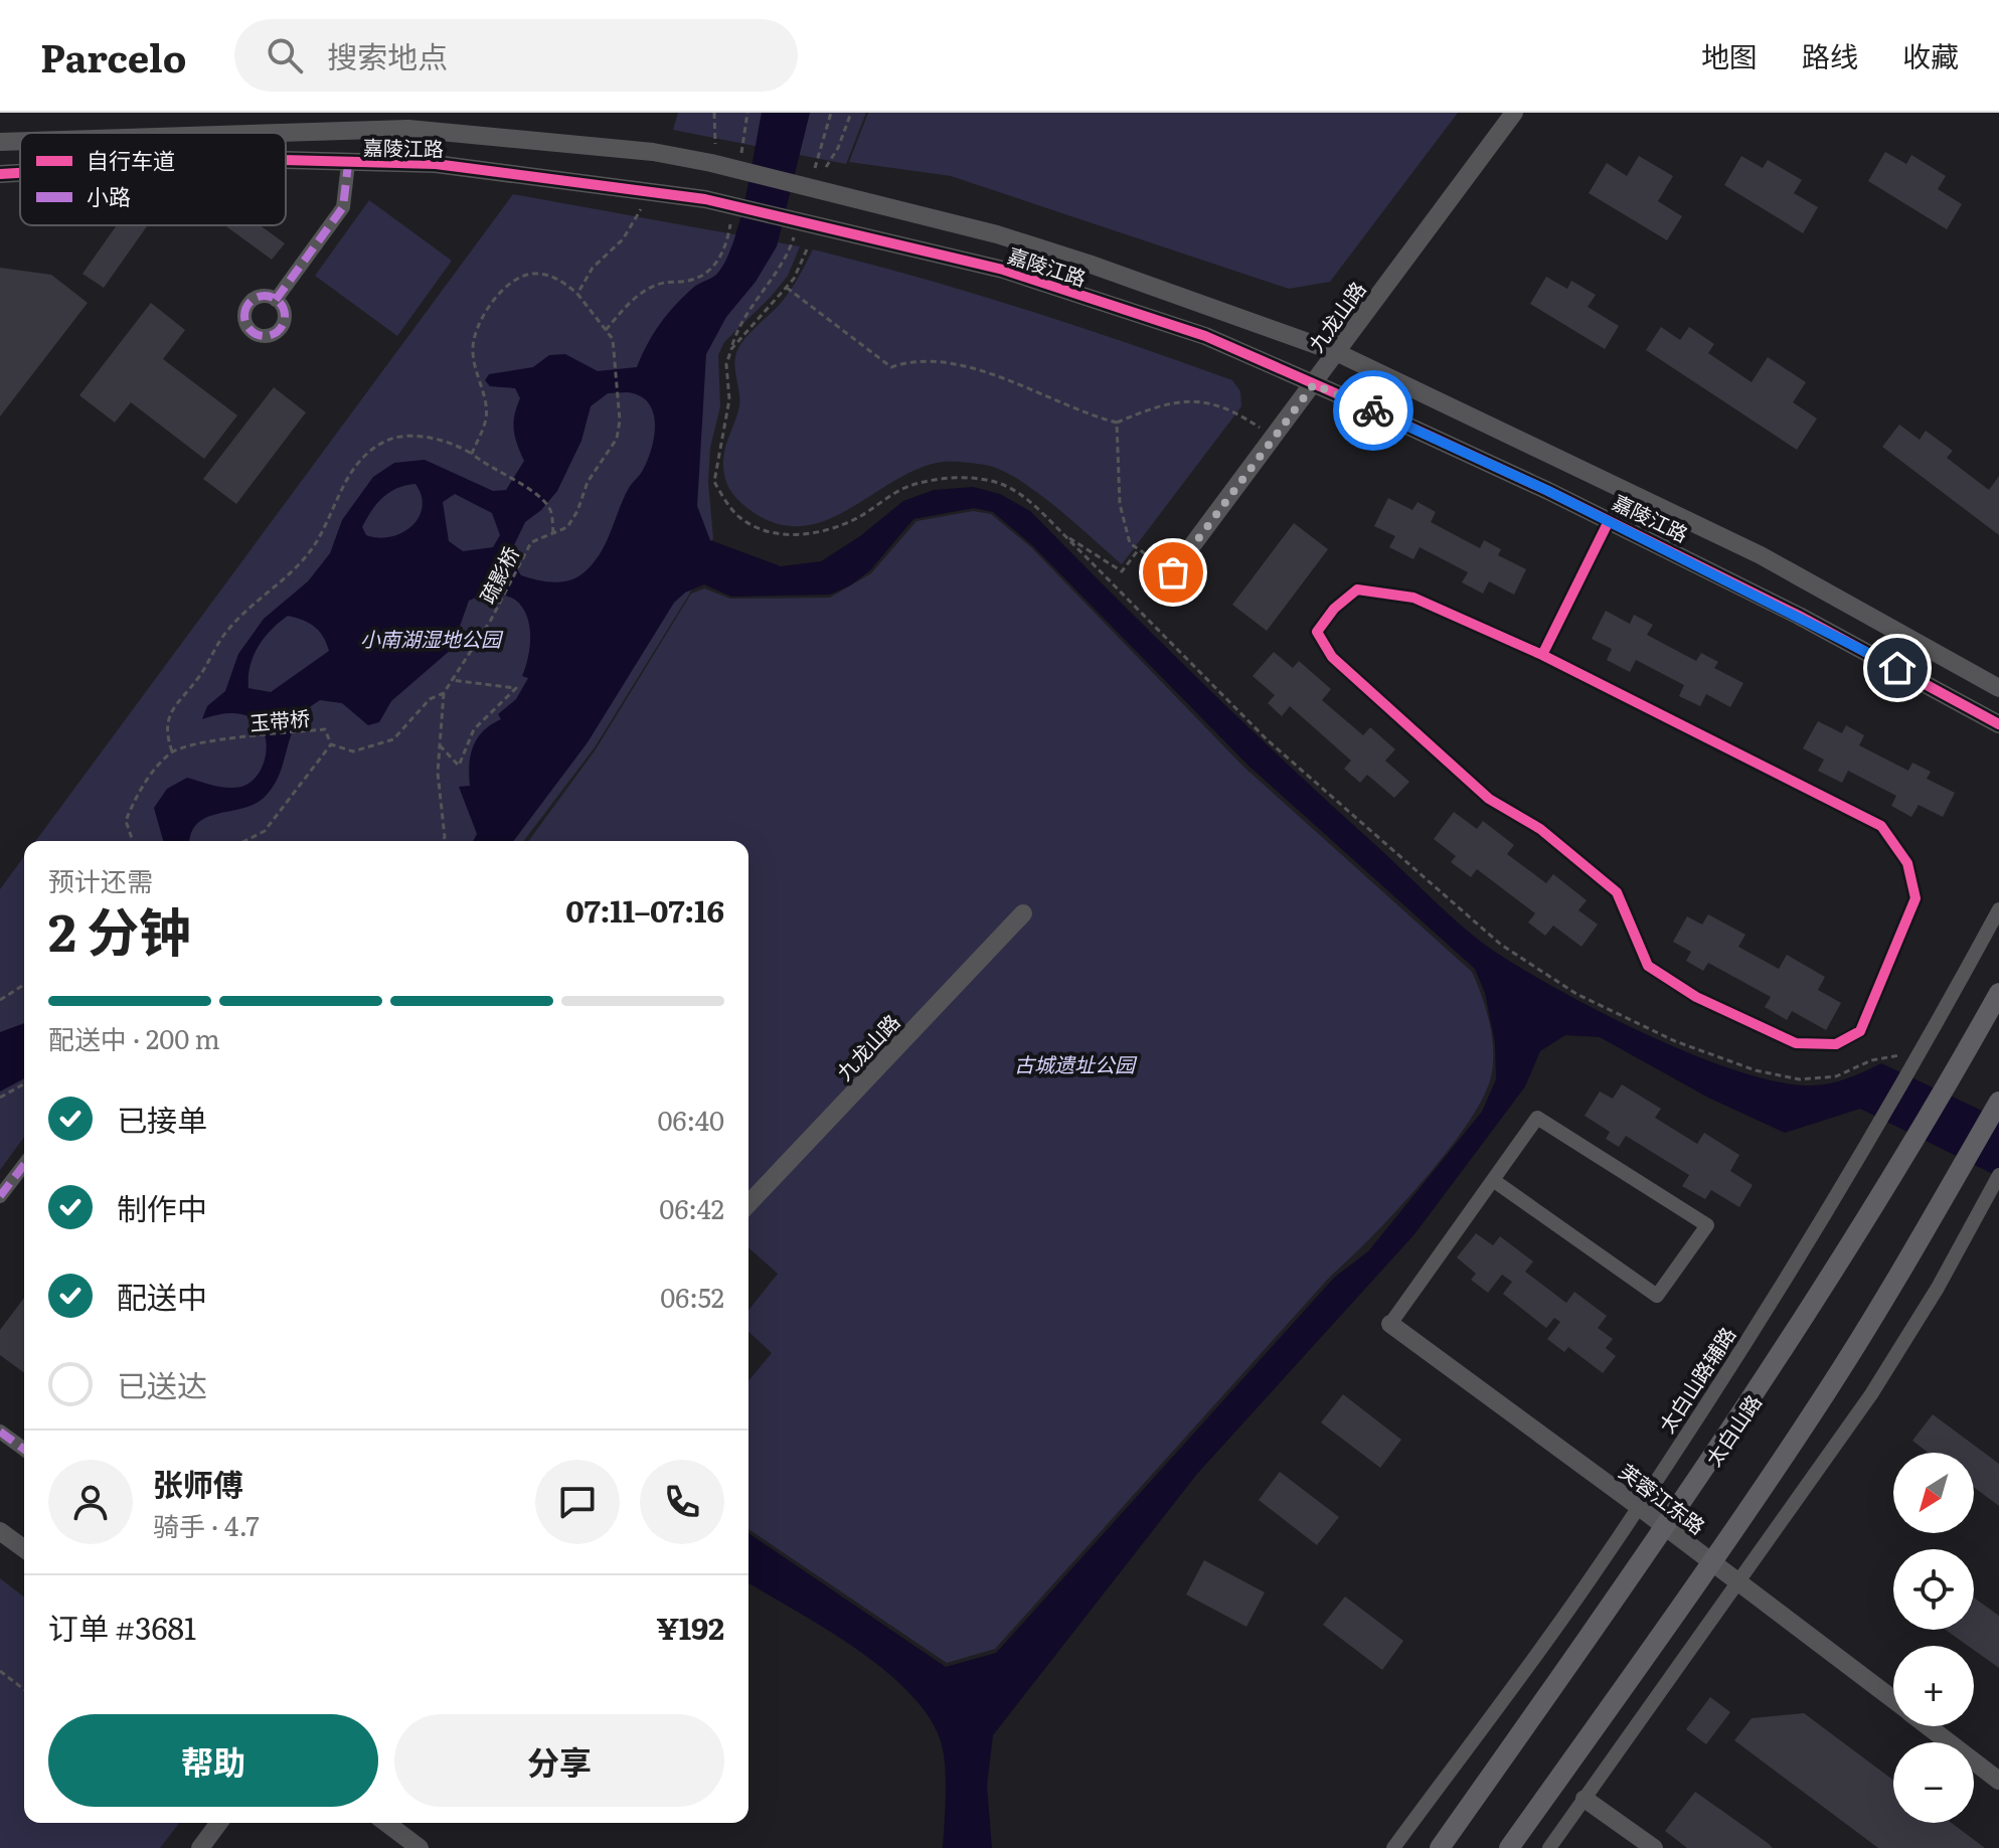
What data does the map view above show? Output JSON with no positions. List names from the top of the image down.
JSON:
{
  "streets": {
    "main road": ["太白山路"],
    "street": [
      "嘉陵江路",
      "九龙山路",
      "太白山路辅路",
      "芙蓉江东路"
    ],
    "path": ["疏影桥", "玉带桥"]
  },
  "crossings": [
    ["嘉陵江路", "九龙山路"],
    ["太白山路辅路", "芙蓉江东路"],
    ["太白山路", "芙蓉江东路"]
  ],
  "parks": ["小南湖湿地公园", "古城遗址公园"],
  "legend": ["自行车道", "小路"],
  "north": "bottom left",
  "page": {
    "header": "Parcelo",
    "search": "搜索地点",
    "nav": ["地图", "路线", "收藏"],
    "heading": ["2 分钟", "预计还需", "07:11–07:16"],
    "panel": [
      "张师傅",
      "骑手 · 4.7",
      "订单 #3681",
      "¥192"
    ],
    "bar": "配送中 · 200 m",
    "list": [
      ["已接单", "06:40"],
      ["制作中", "06:42"],
      ["配送中", "06:52"],
      "已送达"
    ],
    "map_buttons": ["+", "−"],
    "buttons": ["帮助", "分享"]
  }
}
